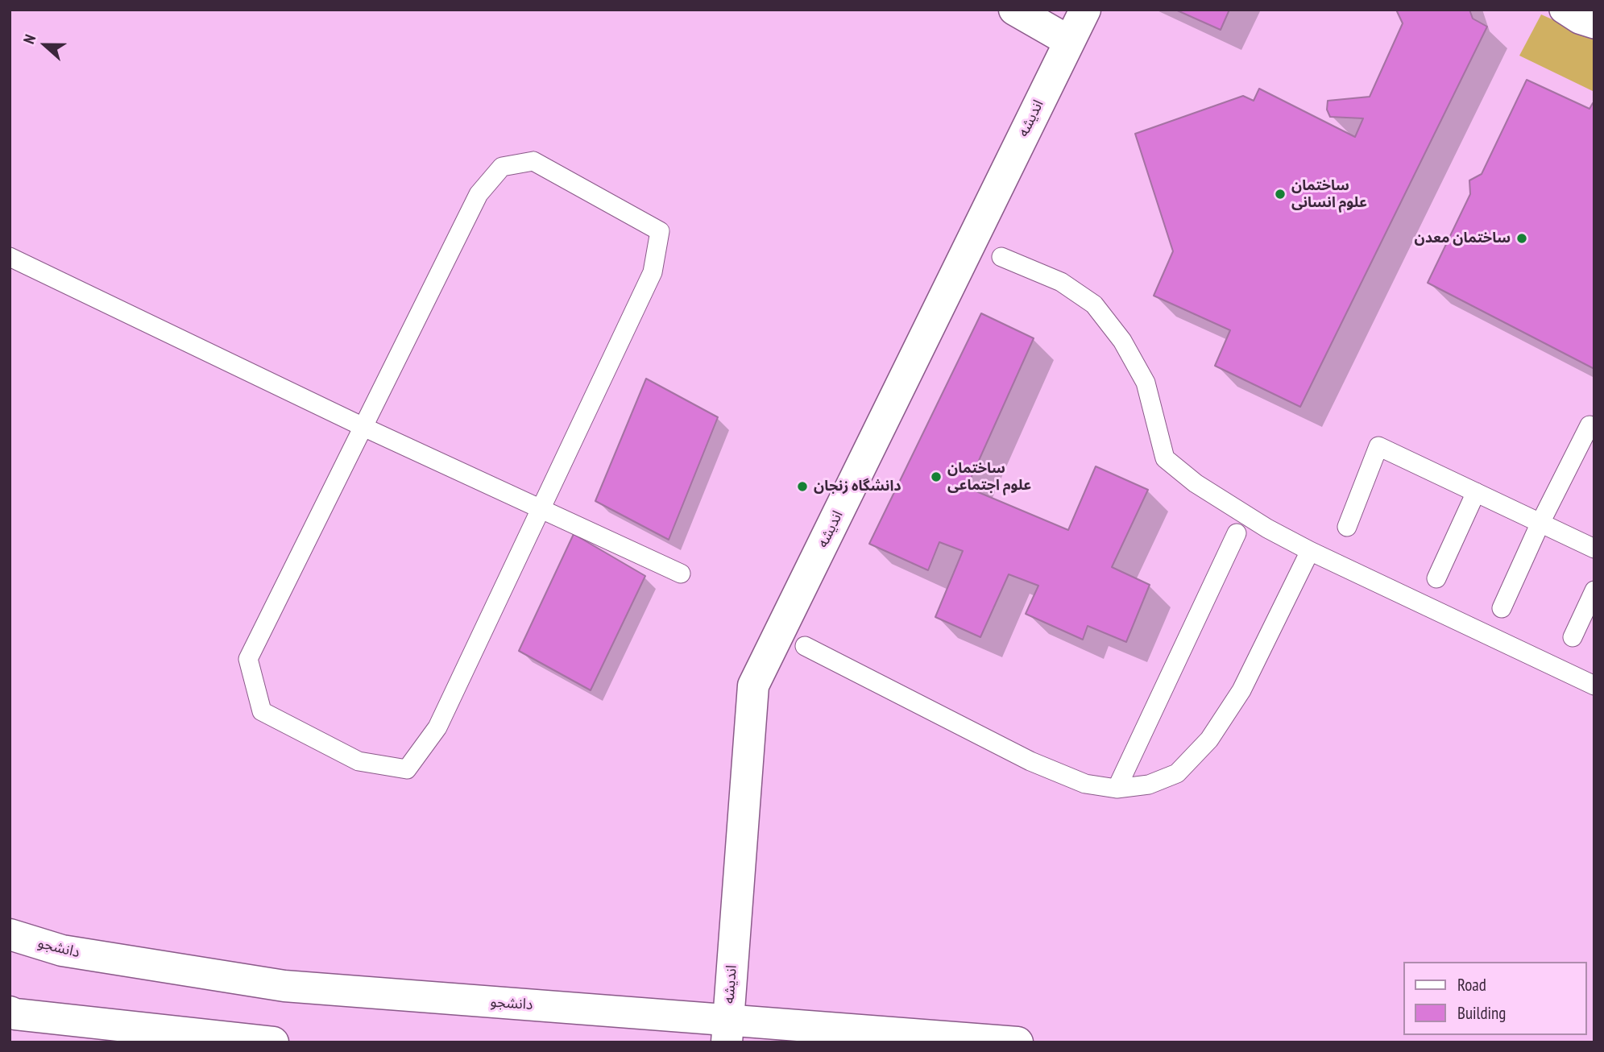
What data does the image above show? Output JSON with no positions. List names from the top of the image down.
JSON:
{
  "streets": {
    "main road": ["اندیشه", "دانشجو"]
  },
  "crossings": [
    ["اندیشه", "دانشجو"]
  ],
  "places": [
    "ساختمان علوم انسانی",
    "ساختمان معدن",
    "ساختمان علوم اجتماعی",
    "دانشگاه زنجان"
  ],
  "legend": ["Road", "Building"],
  "north": "left"
}
